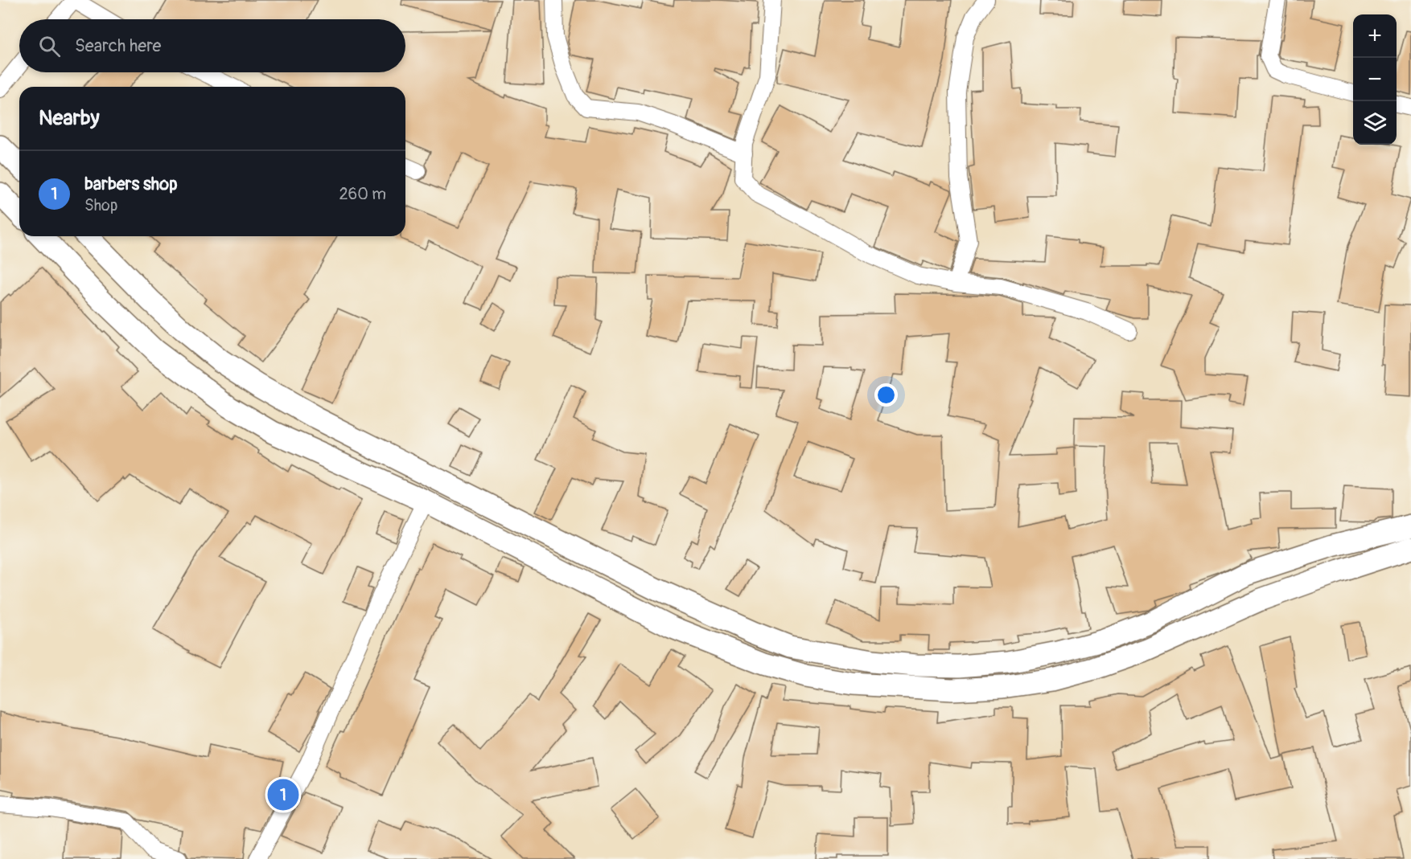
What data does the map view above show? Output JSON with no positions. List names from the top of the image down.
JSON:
{
  "page": {
    "map_buttons": ["+", "−"],
    "search": "Search here",
    "heading": "Nearby",
    "list": [
      {
        "mark": "1",
        "name": "barbers shop",
        "note": "Shop",
        "value": "260 m"
      }
    ],
    "pins": "1"
  }
}
